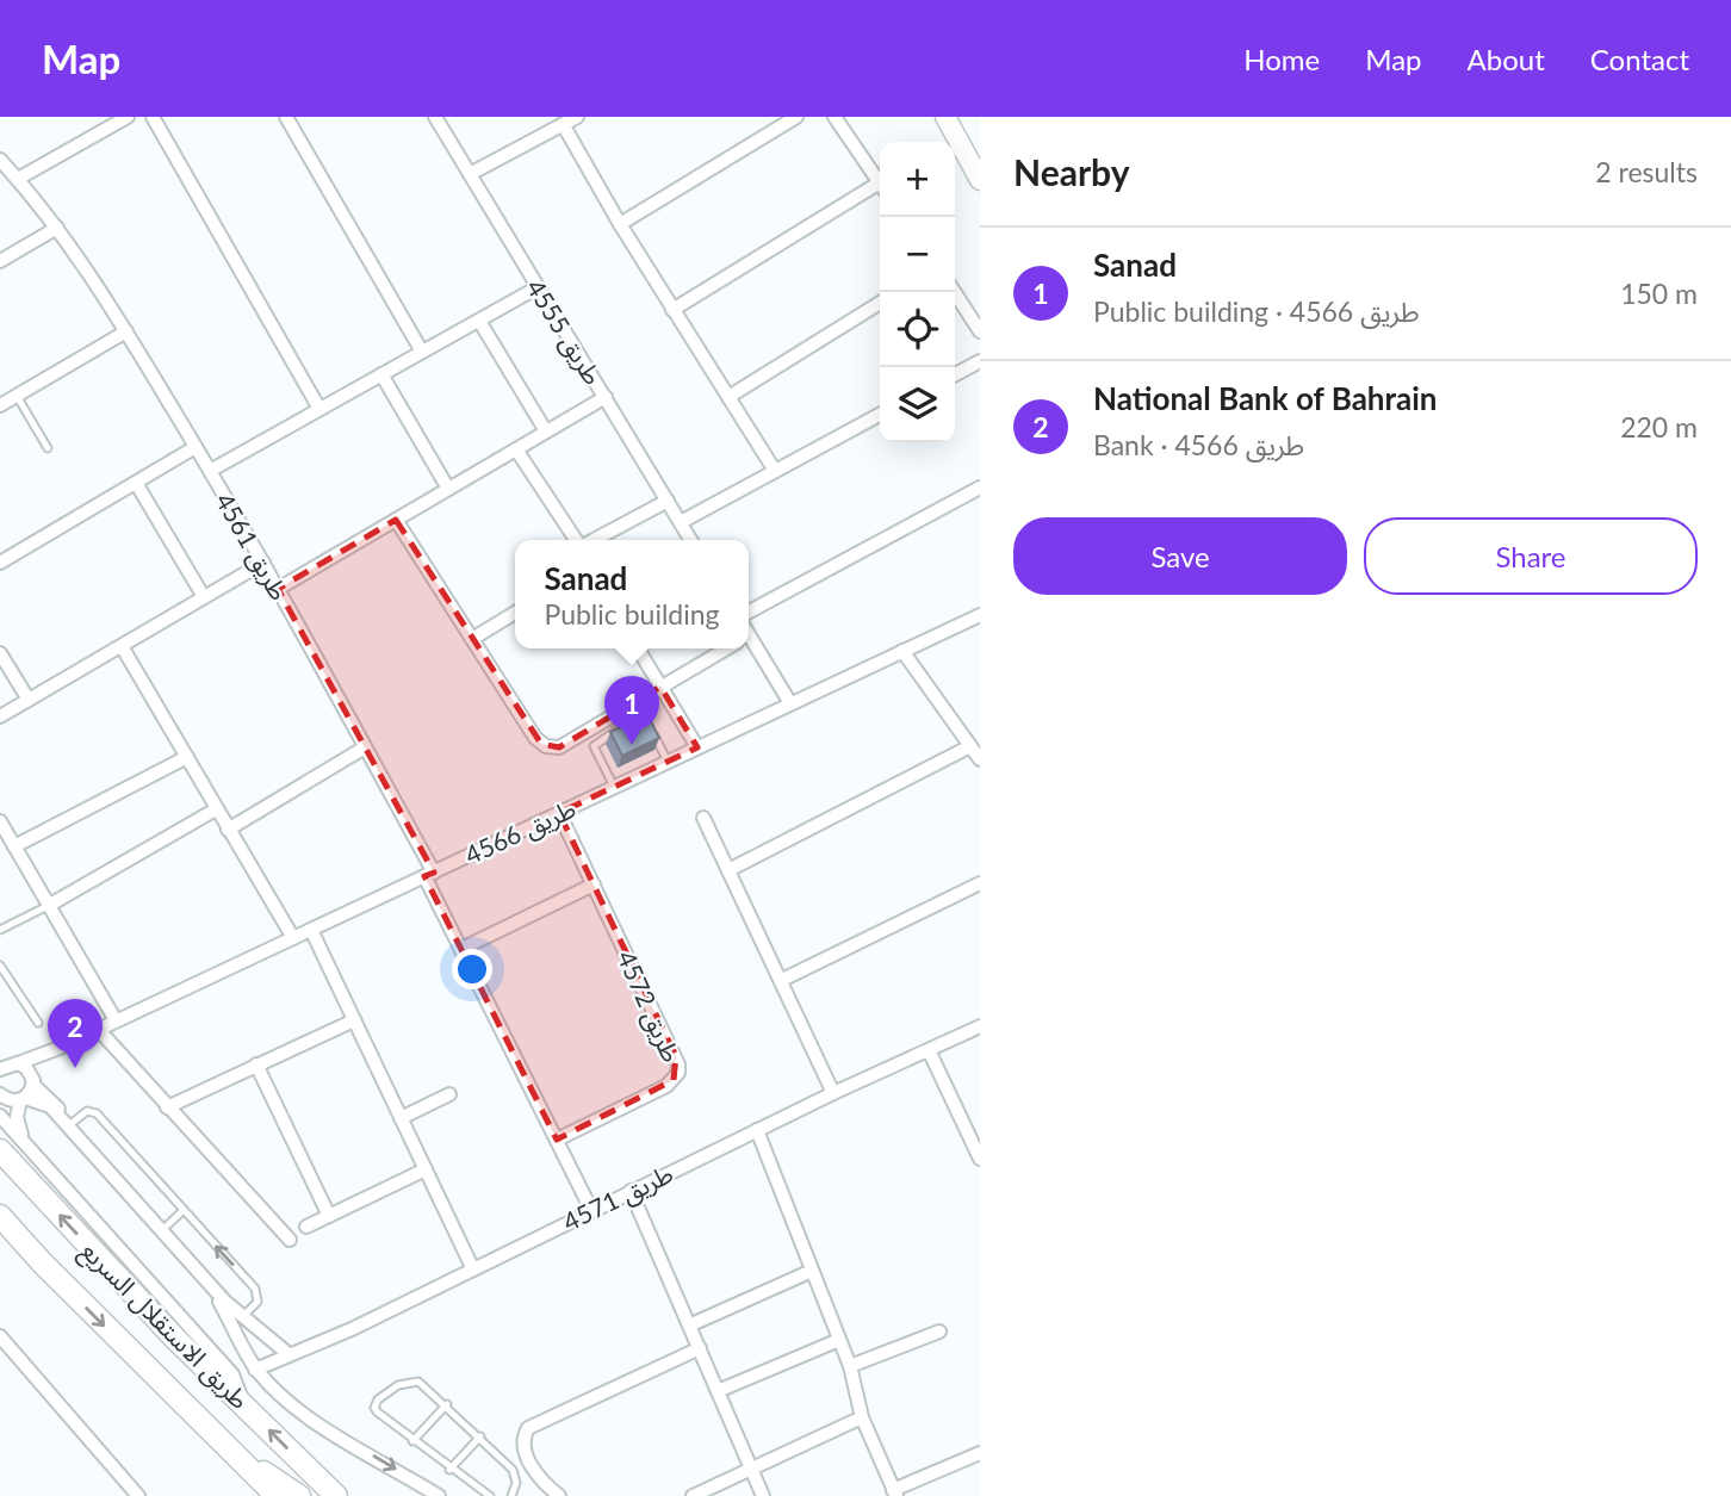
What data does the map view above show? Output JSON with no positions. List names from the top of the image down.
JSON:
{
  "streets": {
    "main road": ["طريق الاستقلال السريع"],
    "street": [
      "طريق 4555",
      "طريق 4561",
      "طريق 4566",
      "طريق 4572",
      "طريق 4571"
    ]
  },
  "crossings": [
    ["طريق 4561", "طريق 4566"],
    ["طريق 4566", "طريق 4572"]
  ],
  "page": {
    "header": "Map",
    "nav": [
      "Home",
      "Map",
      "About",
      "Contact"
    ],
    "heading": ["Nearby", "2 results"],
    "map_buttons": ["+", "−"],
    "list": [
      {
        "mark": "1",
        "name": "Sanad",
        "note": "Public building · طريق 4566",
        "value": "150 m"
      },
      {
        "mark": "2",
        "name": "National Bank of Bahrain",
        "note": "Bank · طريق 4566",
        "value": "220 m"
      }
    ],
    "buttons": ["Save", "Share"],
    "popup": ["Sanad", "Public building"],
    "pins": ["1", "2"]
  }
}
